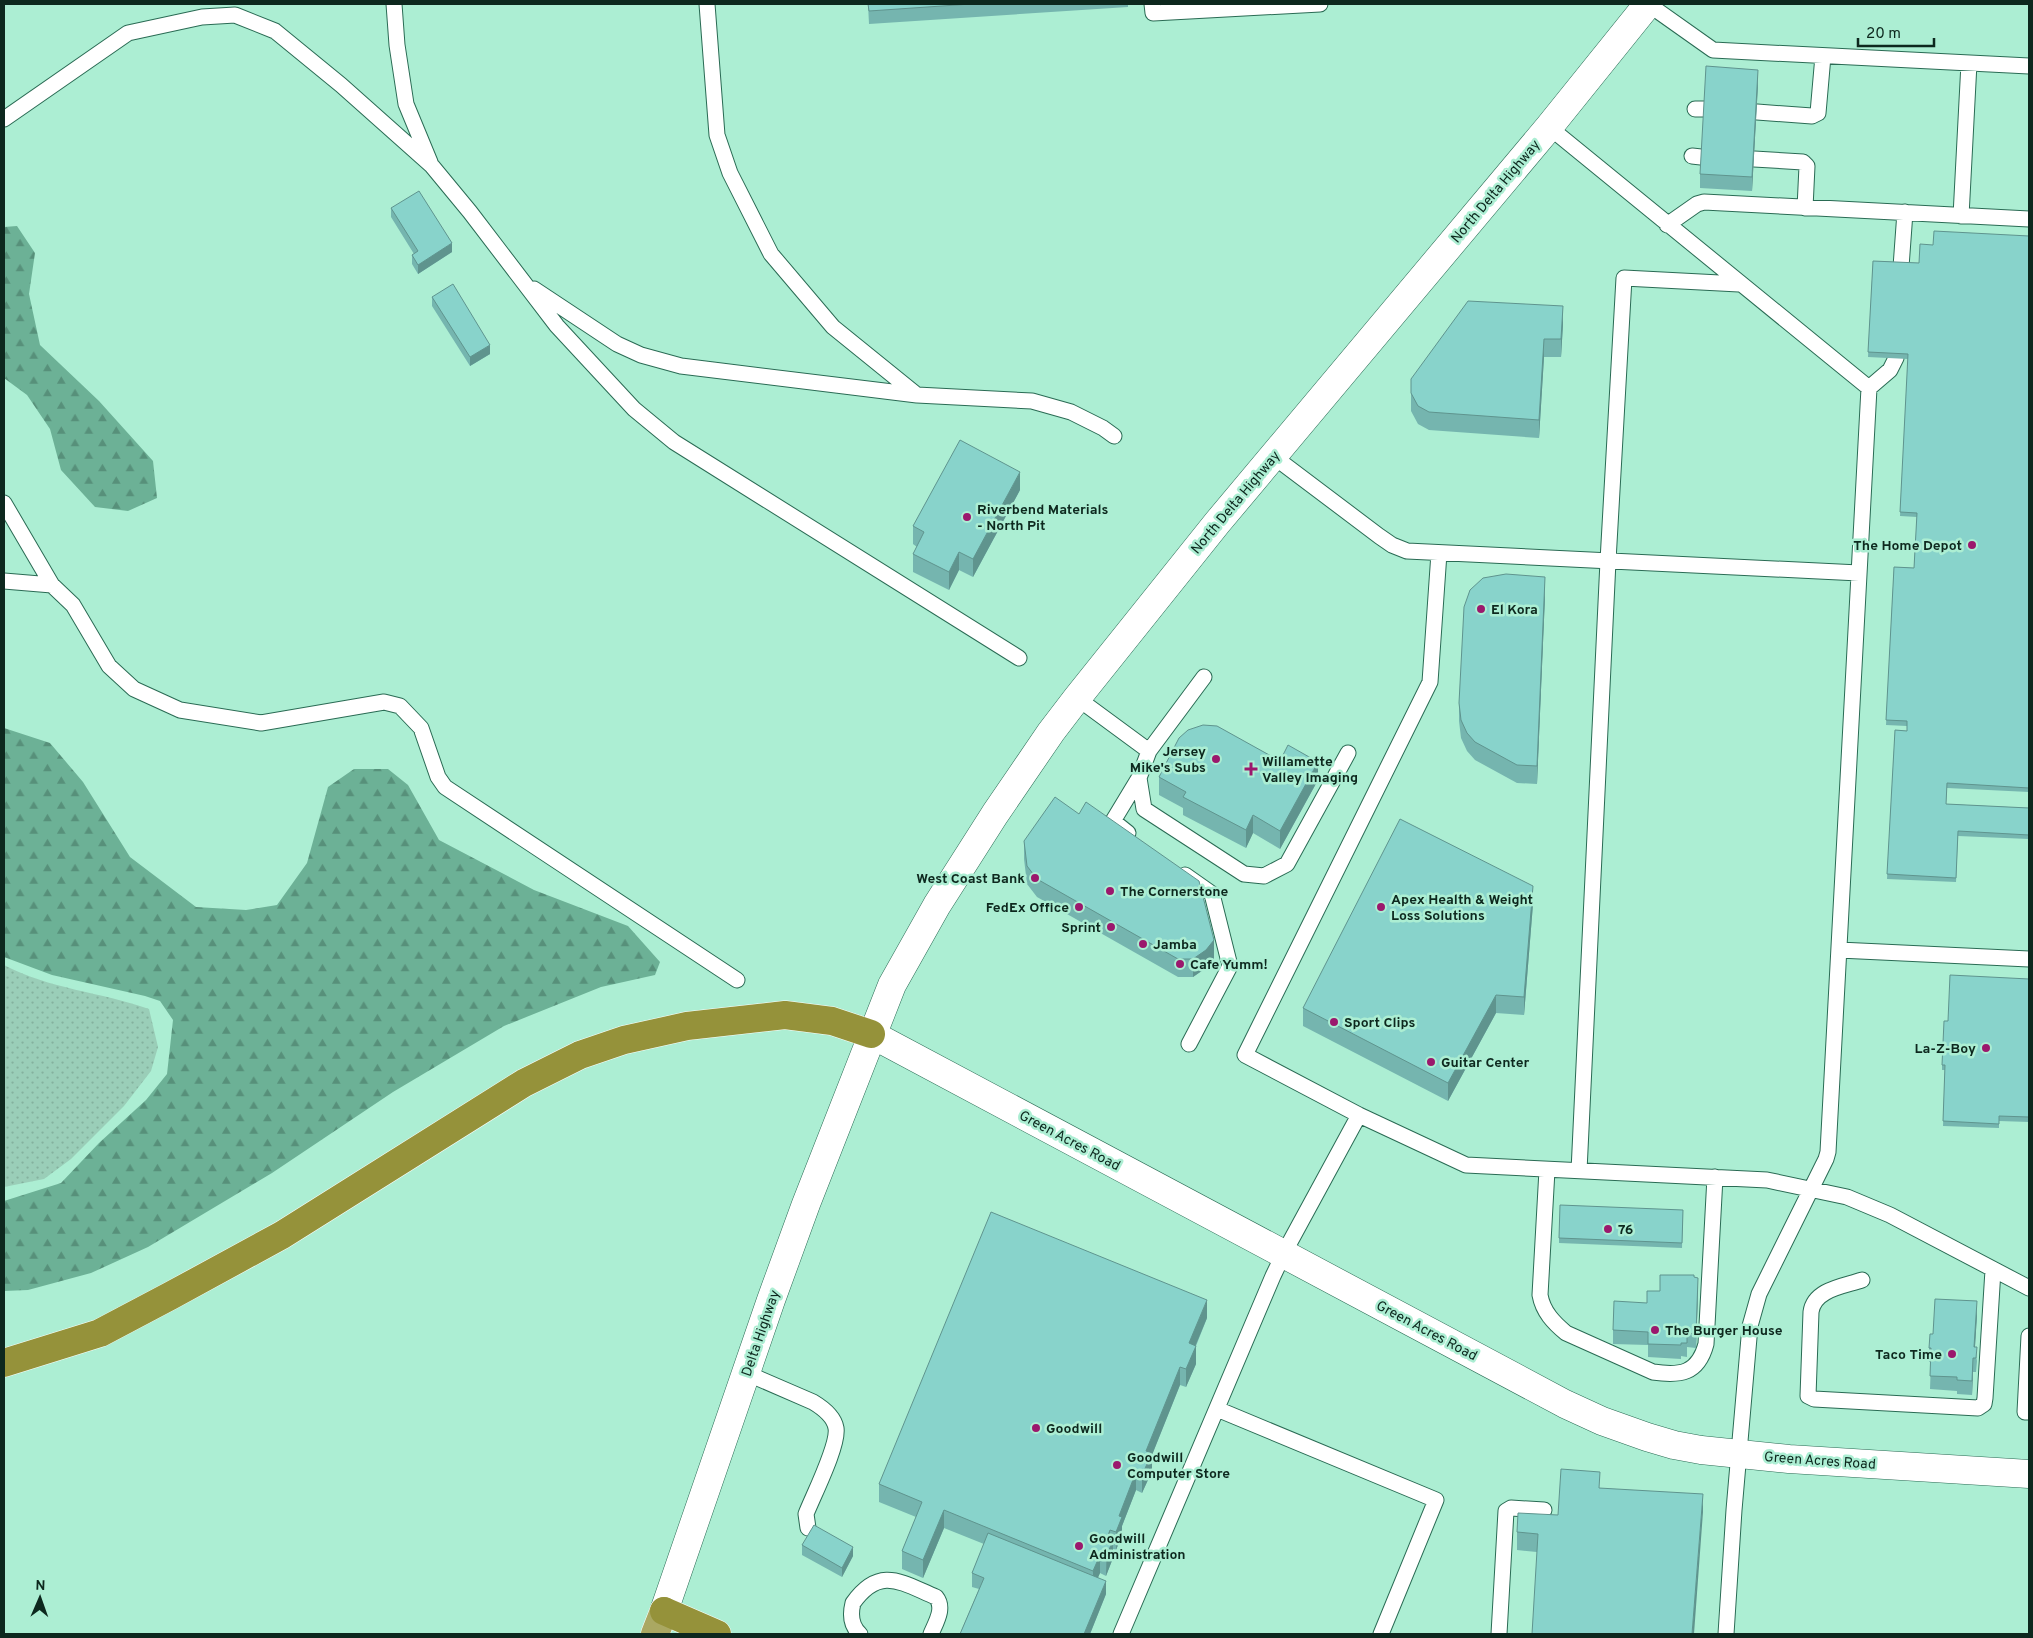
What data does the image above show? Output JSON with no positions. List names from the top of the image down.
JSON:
{
  "streets": {
    "street": ["North Delta Highway", "Green Acres Road", "Delta Highway"]
  },
  "crossings": [
    ["North Delta Highway", "Green Acres Road"],
    ["North Delta Highway", "Delta Highway"],
    ["Green Acres Road", "Delta Highway"]
  ],
  "places": {
    "other": [
      "Riverbend Materials - North Pit",
      "The Home Depot",
      "El Kora",
      "Jersey Mike's Subs",
      "West Coast Bank",
      "The Cornerstone",
      "FedEx Office",
      "Apex Health & Weight Loss Solutions",
      "Sprint",
      "Jamba",
      "Cafe Yumm!",
      "Sport Clips",
      "La-Z-Boy",
      "Guitar Center",
      "76",
      "The Burger House",
      "Taco Time",
      "Goodwill",
      "Goodwill Computer Store",
      "Goodwill Administration"
    ],
    "health": ["Willamette Valley Imaging"]
  },
  "scale_bar": "20 m",
  "north": "top"
}
